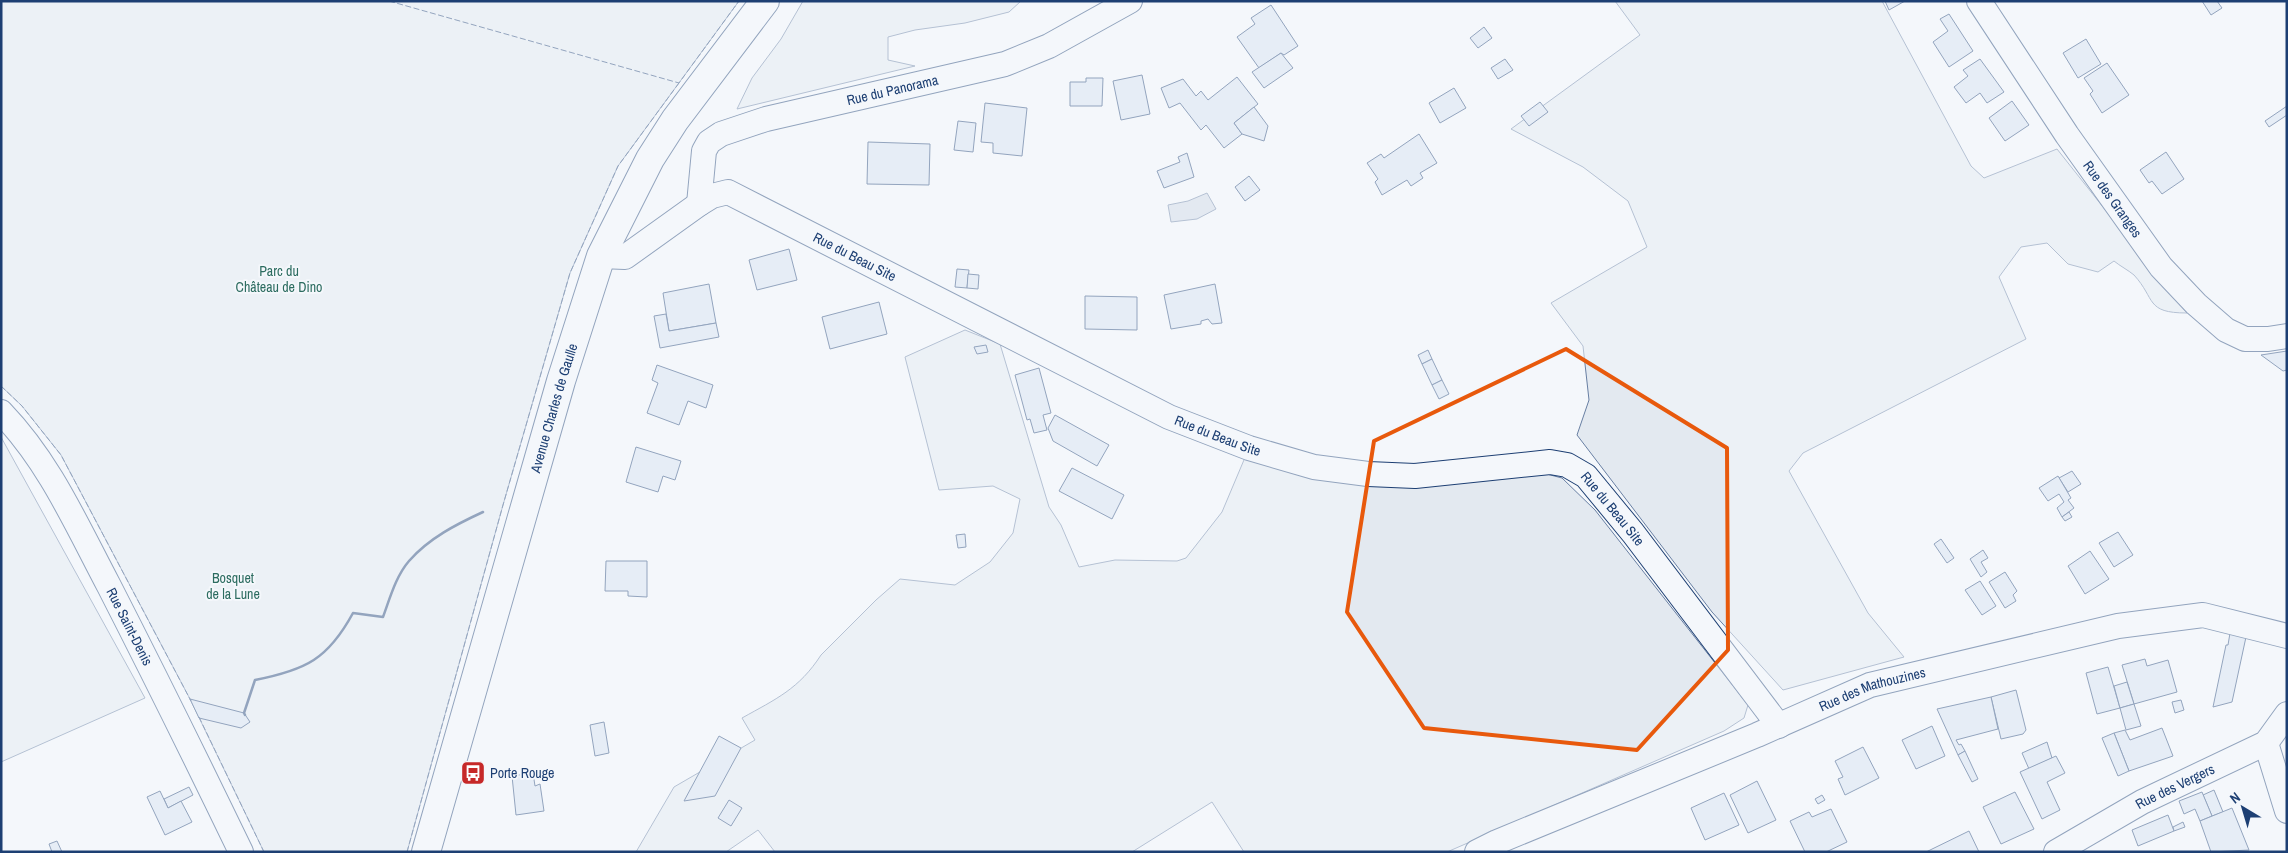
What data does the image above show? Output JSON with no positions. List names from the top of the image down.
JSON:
{
  "streets": {
    "main road": ["Avenue Charles de Gaulle"],
    "street": [
      "Rue du Panorama",
      "Rue des Granges",
      "Rue du Beau Site",
      "Rue Saint-Denis",
      "Rue des Mathouzines",
      "Rue des Vergers"
    ]
  },
  "crossings": [
    ["Rue du Panorama", "Rue du Beau Site"],
    ["Rue du Beau Site", "Avenue Charles de Gaulle"],
    ["Rue du Beau Site", "Rue des Mathouzines"]
  ],
  "parks": ["Parc du Château de Dino", "Bosquet de la Lune"],
  "places": {
    "bus stop": ["Porte Rouge"]
  },
  "north": "top left"
}
